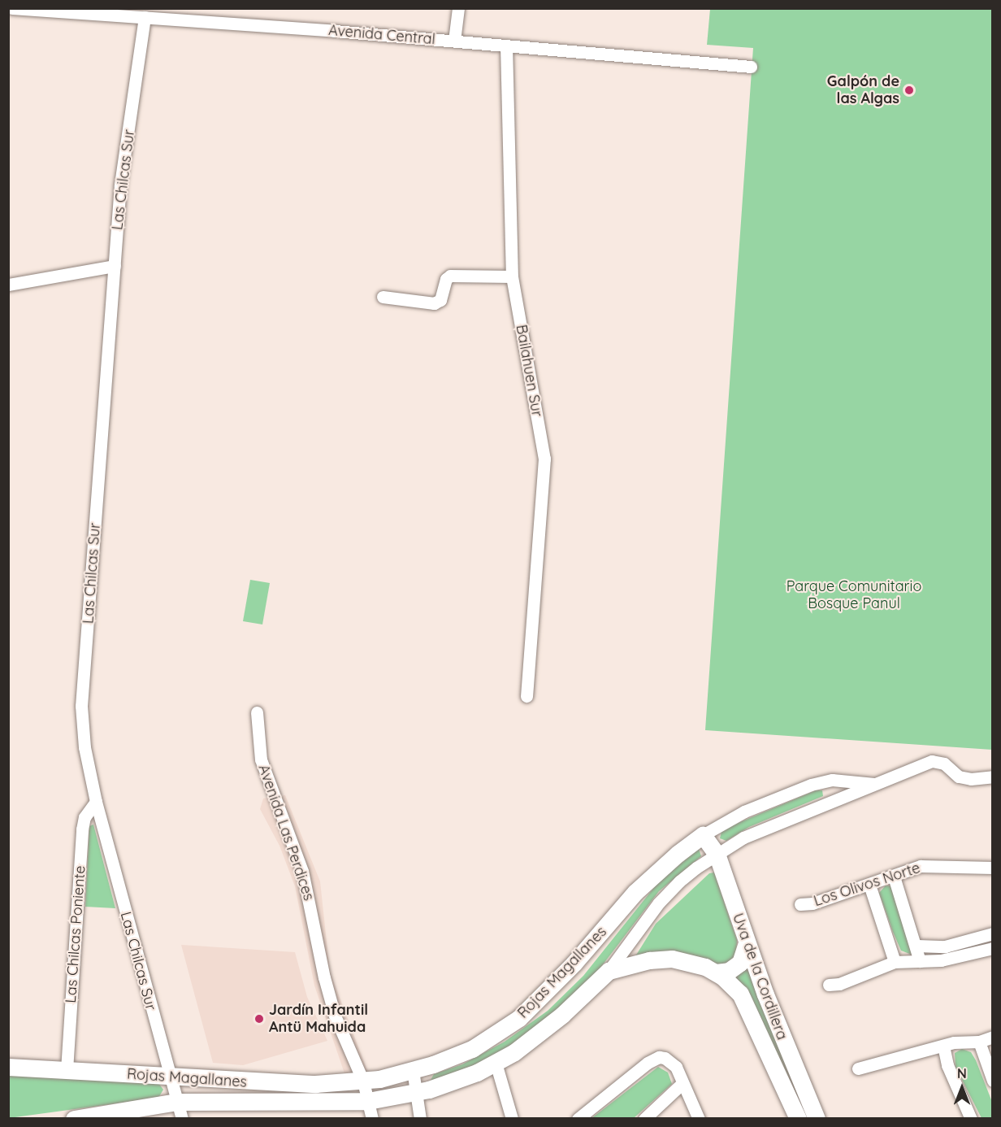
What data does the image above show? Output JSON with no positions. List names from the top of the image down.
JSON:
{
  "streets": {
    "street": [
      "Avenida Central",
      "Las Chilcas Sur",
      "Bailahuen Sur",
      "Avenida Las Perdices",
      "Los Olivos Norte",
      "Las Chilcas Poniente",
      "Rojas Magallanes",
      "Uva de la Cordillera"
    ]
  },
  "crossings": [
    ["Avenida Central", "Las Chilcas Sur"],
    ["Avenida Central", "Bailahuen Sur"],
    ["Las Chilcas Sur", "Las Chilcas Poniente"],
    ["Las Chilcas Sur", "Rojas Magallanes"],
    ["Avenida Las Perdices", "Rojas Magallanes"],
    ["Las Chilcas Poniente", "Rojas Magallanes"],
    ["Rojas Magallanes", "Uva de la Cordillera"]
  ],
  "parks": ["Parque Comunitario Bosque Panul"],
  "places": ["Galpón de las Algas", "Jardín Infantil Antü Mahuida"],
  "north": "top"
}
